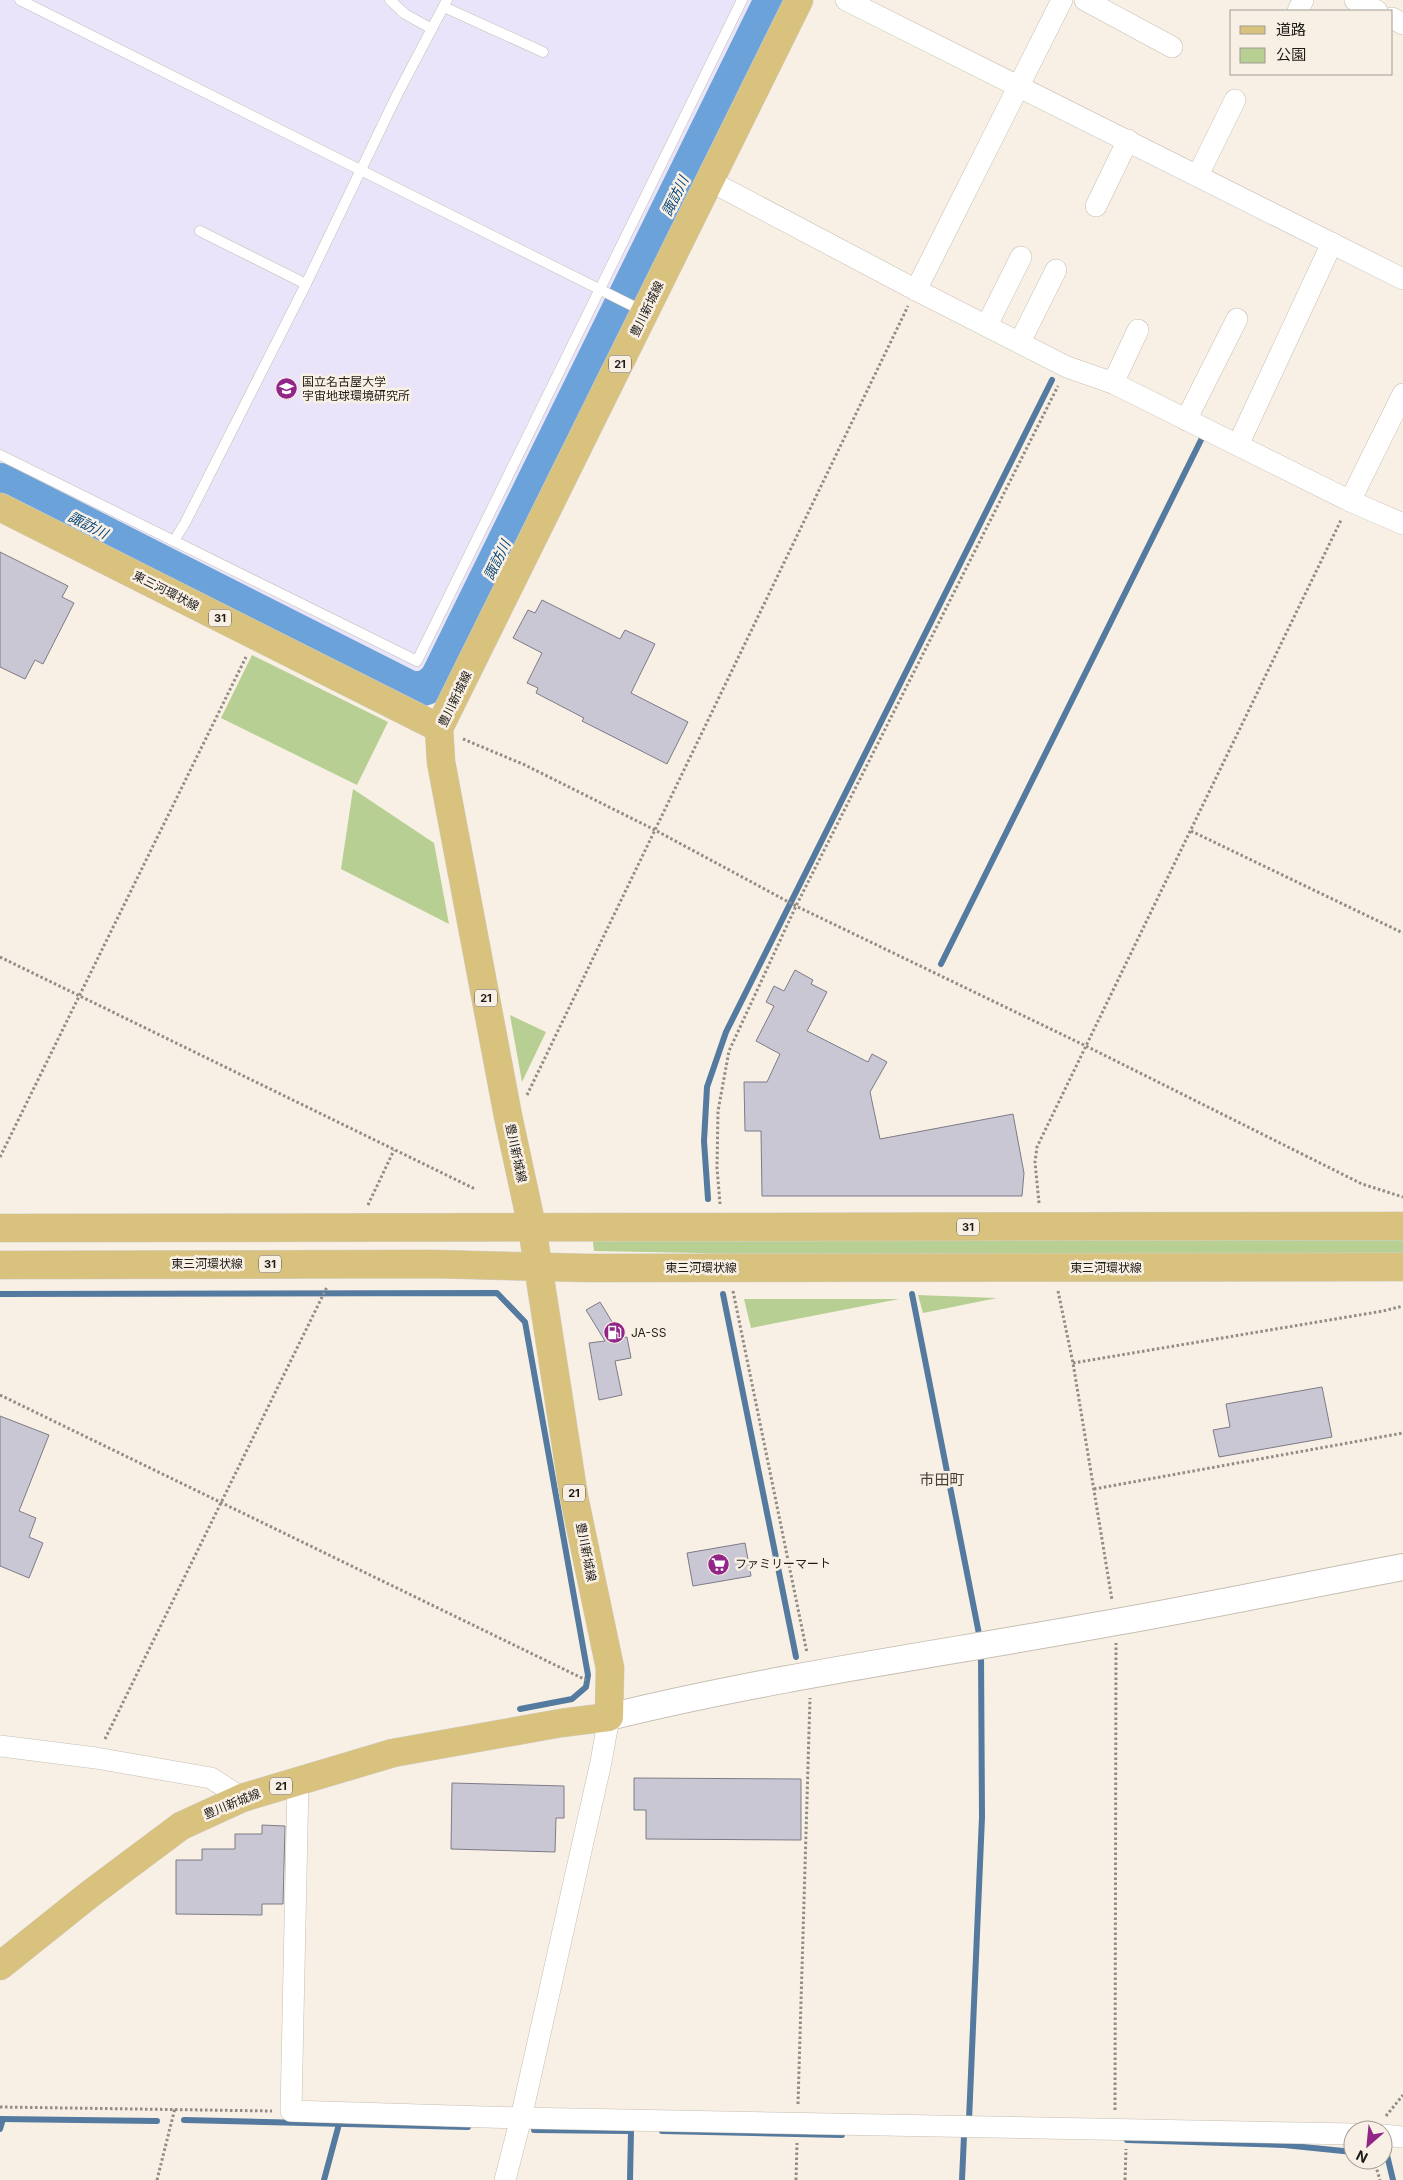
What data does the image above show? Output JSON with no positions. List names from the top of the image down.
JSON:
{
  "streets": {
    "main road": [
      "豊川新城線",
      "21",
      "東三河環状線",
      "31"
    ]
  },
  "crossings": [
    ["豊川新城線", "東三河環状線"],
    ["豊川新城線", "31"]
  ],
  "districts": ["市田町"],
  "water": ["諏訪川"],
  "places": {
    "school or university": ["国立名古屋大学 宇宙地球環境研究所"],
    "fuel station": ["JA-SS"],
    "supermarket": ["ファミリーマート"]
  },
  "legend": ["道路", "公園"],
  "north": "bottom left"
}
